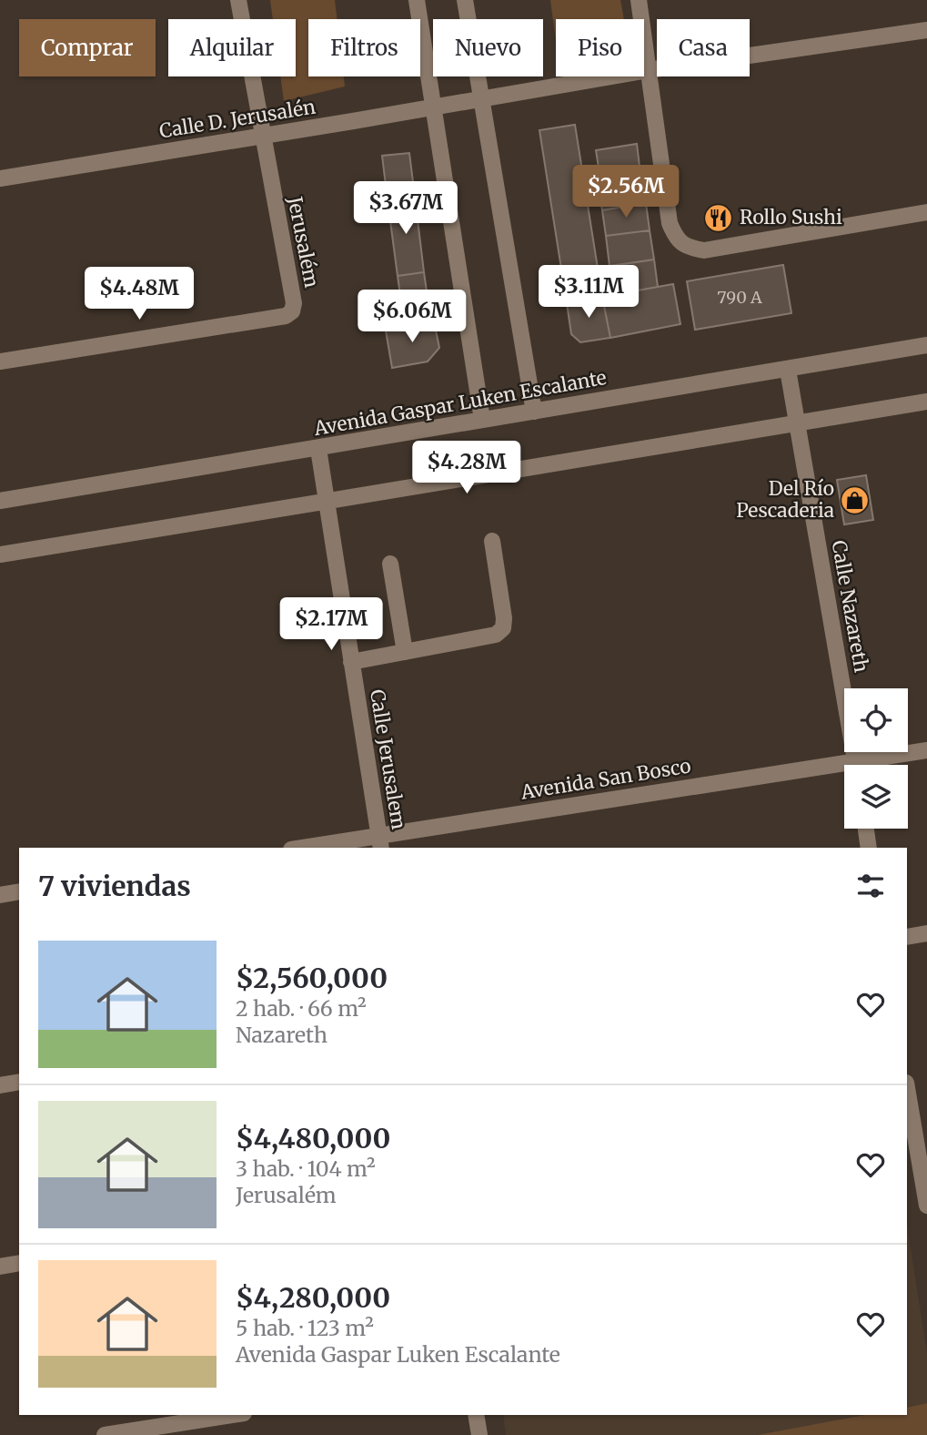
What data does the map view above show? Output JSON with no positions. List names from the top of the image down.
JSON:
{
  "streets": {
    "street": [
      "Calle D. Jerusalén",
      "Jerusalém",
      "Avenida Gaspar Luken Escalante",
      "Calle Nazareth",
      "Calle Jerusalem",
      "Avenida San Bosco"
    ]
  },
  "crossings": [
    ["Calle D. Jerusalén", "Jerusalém"],
    ["Avenida Gaspar Luken Escalante", "Calle Nazareth"],
    ["Avenida Gaspar Luken Escalante", "Calle Jerusalem"],
    ["Calle Jerusalem", "Avenida San Bosco"]
  ],
  "places": {
    "restaurant": ["Rollo Sushi"],
    "shop": ["Del Río Pescaderia"]
  },
  "house_numbers": ["790 A"],
  "page": {
    "chip": [
      "Comprar",
      "Alquilar",
      "Filtros",
      "Nuevo",
      "Piso",
      "Casa"
    ],
    "price": [
      "$2.56M",
      "$3.67M",
      "$3.11M",
      "$4.48M",
      "$6.06M",
      "$4.28M",
      "$2.17M"
    ],
    "heading": "7 viviendas",
    "list": [
      {
        "name": "$2,560,000",
        "note": "2 hab. · 66 m² · Nazareth"
      },
      {
        "name": "$4,480,000",
        "note": "3 hab. · 104 m² · Jerusalém"
      },
      {
        "name": "$4,280,000",
        "note": "5 hab. · 123 m² · Avenida Gaspar Luken Escalante"
      }
    ]
  }
}
